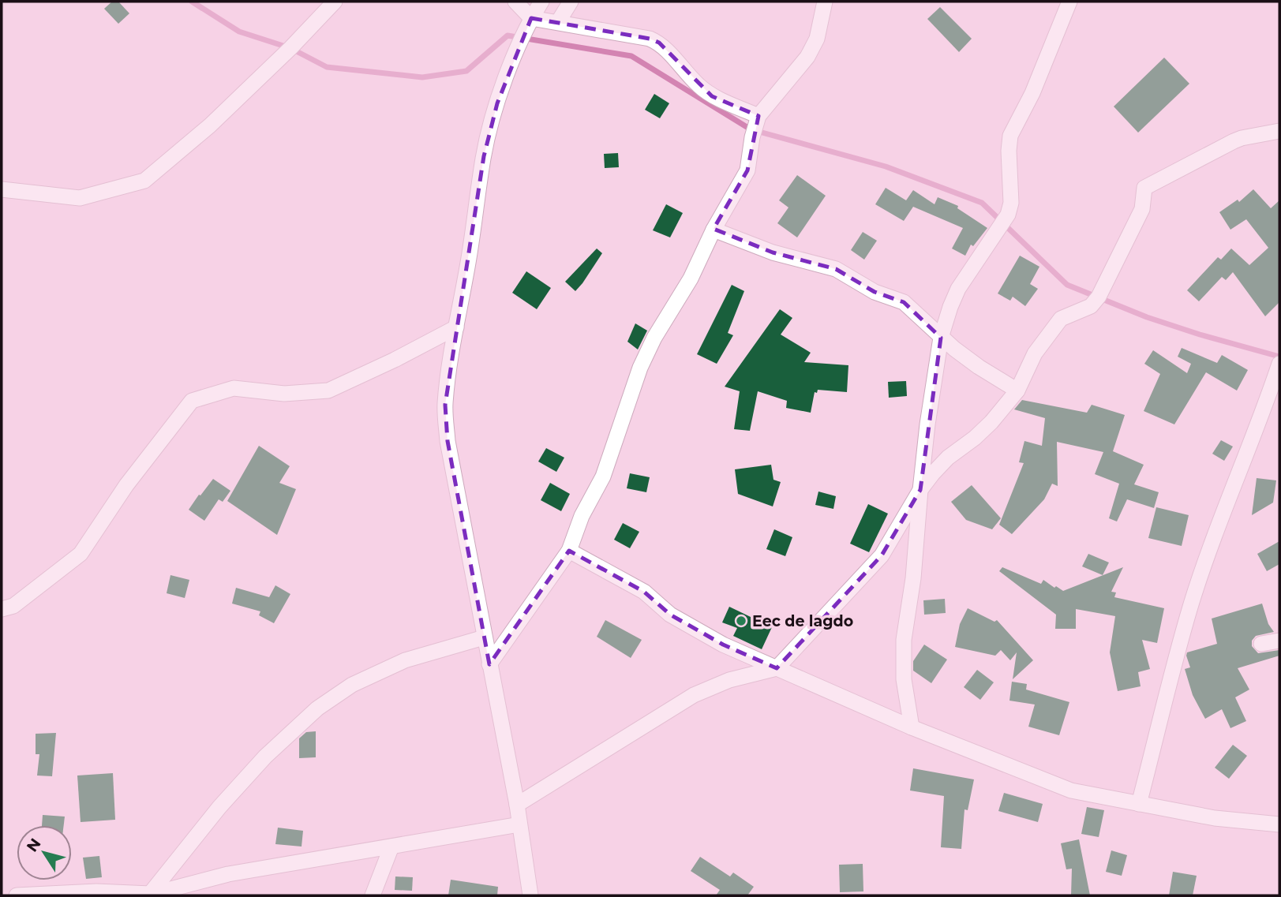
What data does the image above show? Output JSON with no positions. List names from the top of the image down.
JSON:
{
  "places": ["Eec de lagdo"],
  "north": "top left"
}
